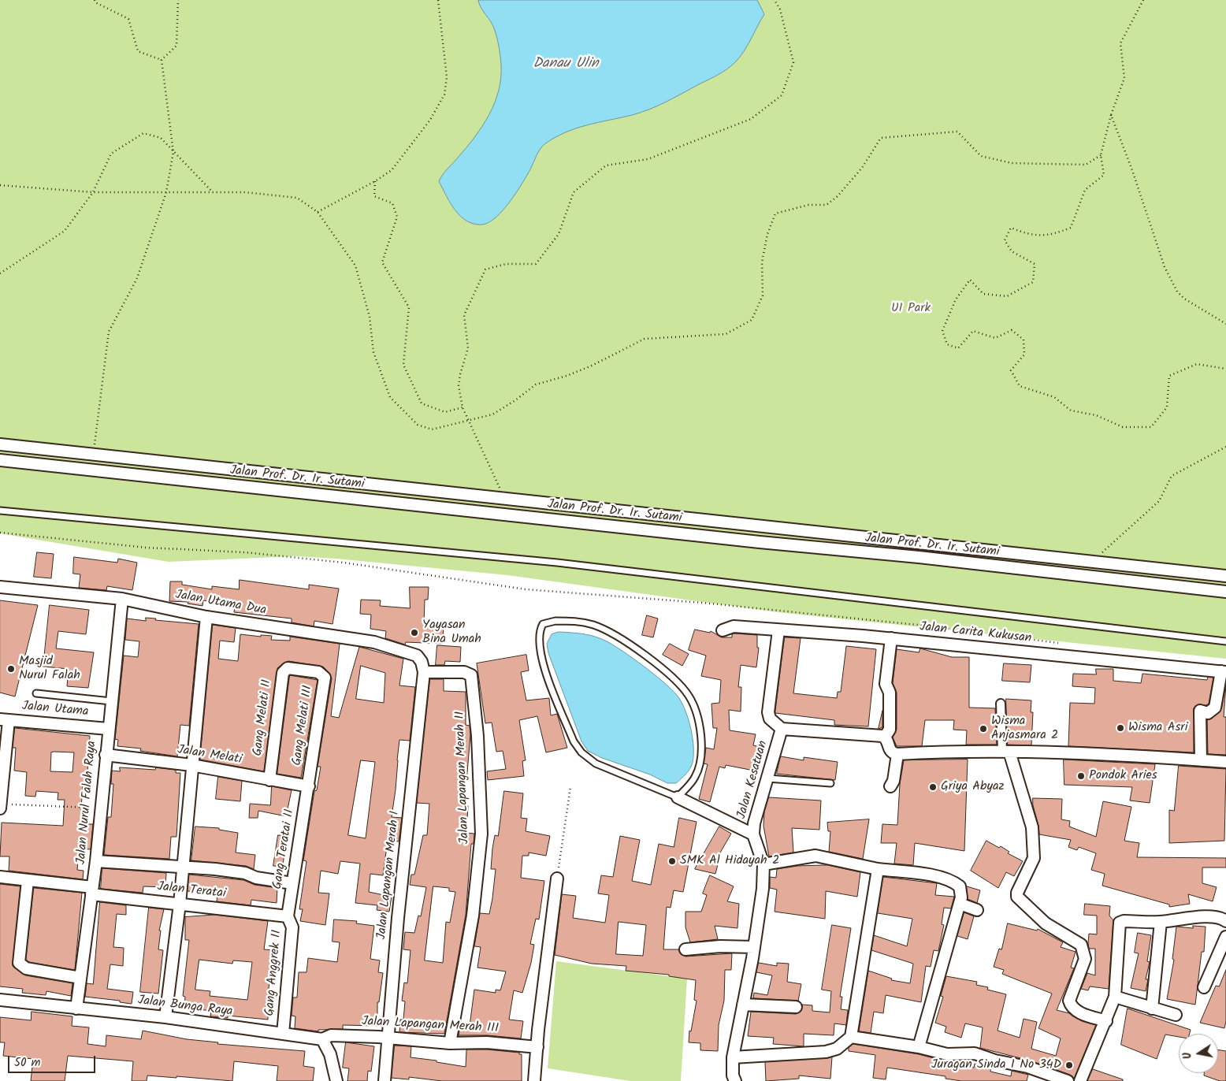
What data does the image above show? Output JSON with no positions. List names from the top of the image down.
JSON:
{
  "streets": {
    "street": [
      "Jalan Prof. Dr. Ir. Sutami",
      "Jalan Utama Dua",
      "Jalan Carita Kukusan",
      "Jalan Utama",
      "Gang Melati II",
      "Gang Melati III",
      "Jalan Melati",
      "Jalan Lapangan Merah II",
      "Jalan Kesatuan",
      "Jalan Nurul Falah Raya",
      "Gang Teratai II",
      "Jalan Lapangan Merah I",
      "Jalan Teratai",
      "Gang Anggrek II",
      "Jalan Bunga Raya",
      "Jalan Lapangan Merah III"
    ]
  },
  "crossings": [
    ["Jalan Utama Dua", "Jalan Lapangan Merah II"],
    ["Jalan Utama Dua", "Jalan Nurul Falah Raya"],
    ["Jalan Utama Dua", "Jalan Lapangan Merah I"],
    ["Jalan Carita Kukusan", "Jalan Kesatuan"],
    ["Jalan Utama", "Jalan Nurul Falah Raya"],
    ["Gang Melati II", "Gang Melati III"],
    ["Gang Melati II", "Jalan Melati"],
    ["Gang Melati III", "Jalan Melati"],
    ["Gang Melati III", "Gang Teratai II"],
    ["Jalan Melati", "Jalan Nurul Falah Raya"],
    ["Jalan Melati", "Gang Teratai II"],
    ["Jalan Lapangan Merah II", "Jalan Lapangan Merah I"],
    ["Jalan Lapangan Merah II", "Jalan Lapangan Merah III"],
    ["Jalan Nurul Falah Raya", "Jalan Teratai"],
    ["Jalan Nurul Falah Raya", "Jalan Bunga Raya"],
    ["Gang Teratai II", "Jalan Teratai"],
    ["Gang Teratai II", "Gang Anggrek II"],
    ["Jalan Lapangan Merah I", "Jalan Lapangan Merah III"],
    ["Jalan Teratai", "Gang Anggrek II"],
    ["Gang Anggrek II", "Jalan Bunga Raya"],
    ["Jalan Bunga Raya", "Jalan Lapangan Merah III"]
  ],
  "water": ["Danau Ulin"],
  "parks": ["UI Park"],
  "places": [
    "Yayasan Bina Umah",
    "Masjid Nurul Falah",
    "Wisma Asri",
    "Wisma Anjasmara 2",
    "Pondok Aries",
    "Griya Abyaz",
    "SMK Al Hidayah 2",
    "Juragan Sinda I No 34D"
  ],
  "scale_bar": "50 m",
  "north": "left"
}
